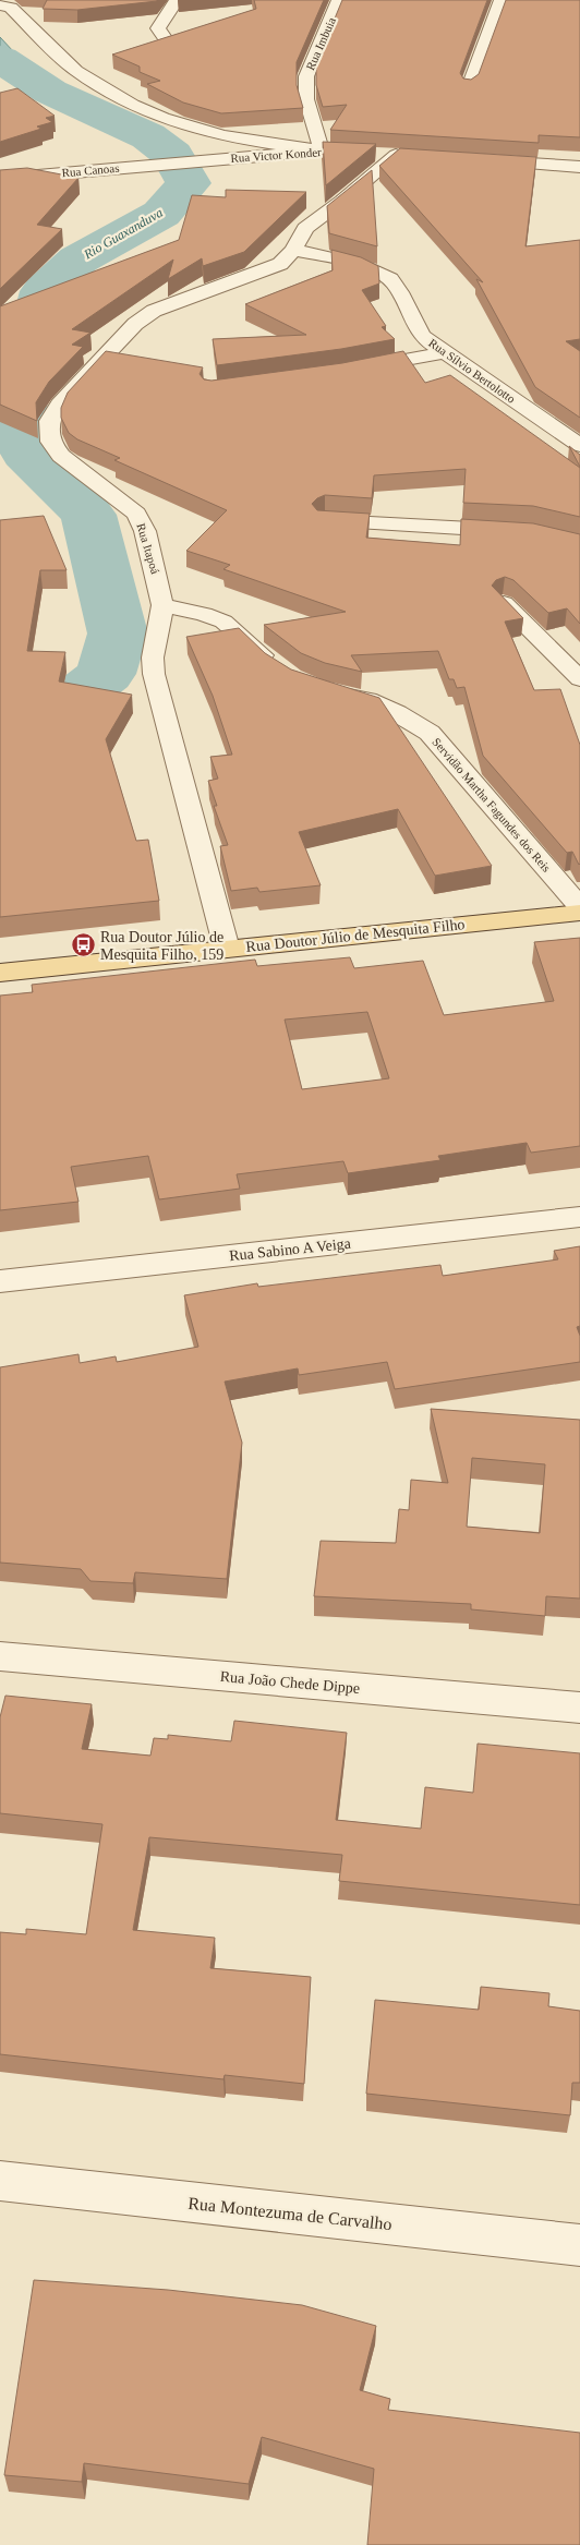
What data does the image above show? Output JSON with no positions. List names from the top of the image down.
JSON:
{
  "streets": {
    "main road": ["Rua Doutor Júlio de Mesquita Filho"],
    "street": [
      "Rua Imbuia",
      "Rua Victor Konder",
      "Rua Canoas",
      "Rua Sílvio Bertolotto",
      "Rua Itapoá",
      "Servidão Martha Fagundes dos Reis",
      "Rua Sabino A Veiga",
      "Rua João Chede Dippe",
      "Rua Montezuma de Carvalho"
    ]
  },
  "crossings": [
    ["Rua Imbuia", "Rua Victor Konder"],
    ["Rua Victor Konder", "Rua Canoas"],
    ["Rua Sílvio Bertolotto", "Rua Itapoá"],
    ["Rua Itapoá", "Rua Doutor Júlio de Mesquita Filho"]
  ],
  "water": ["Rio Guaxanduva"],
  "places": {
    "bus stop": ["Rua Doutor Júlio de Mesquita Filho, 159"]
  }
}
